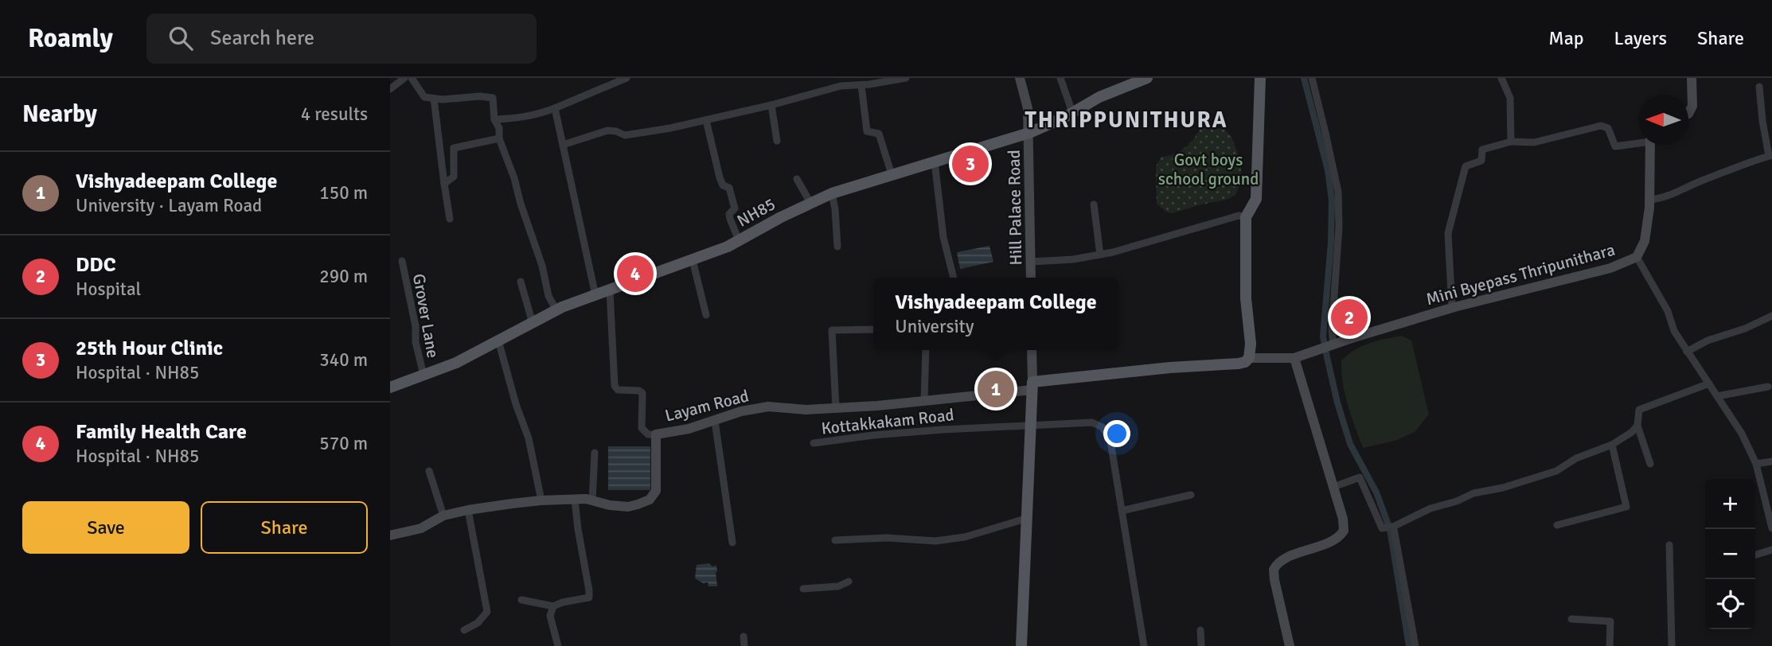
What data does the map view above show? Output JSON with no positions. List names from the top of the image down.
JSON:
{
  "streets": {
    "main road": [
      "Hill Palace Road",
      "NH85",
      "Mini Byepass Thripunithara",
      "Layam Road"
    ],
    "street": ["Grover Lane", "Kottakkakam Road"]
  },
  "crossings": [
    ["Hill Palace Road", "NH85"],
    ["NH85", "Grover Lane"]
  ],
  "districts": ["THRIPPUNITHURA"],
  "parks": ["Govt boys school ground"],
  "north": "left",
  "page": {
    "header": "Roamly",
    "search": "Search here",
    "nav": ["Map", "Layers", "Share"],
    "heading": ["Nearby", "4 results"],
    "pins": [
      "3",
      "4",
      "2",
      "1"
    ],
    "list": [
      {
        "mark": "1",
        "name": "Vishyadeepam College",
        "note": "University · Layam Road",
        "value": "150 m"
      },
      {
        "mark": "2",
        "name": "DDC",
        "note": "Hospital",
        "value": "290 m"
      },
      {
        "mark": "3",
        "name": "25th Hour Clinic",
        "note": "Hospital · NH85",
        "value": "340 m"
      },
      {
        "mark": "4",
        "name": "Family Health Care",
        "note": "Hospital · NH85",
        "value": "570 m"
      }
    ],
    "popup": ["Vishyadeepam College", "University"],
    "map_buttons": ["+", "−"],
    "buttons": ["Save", "Share"]
  }
}
